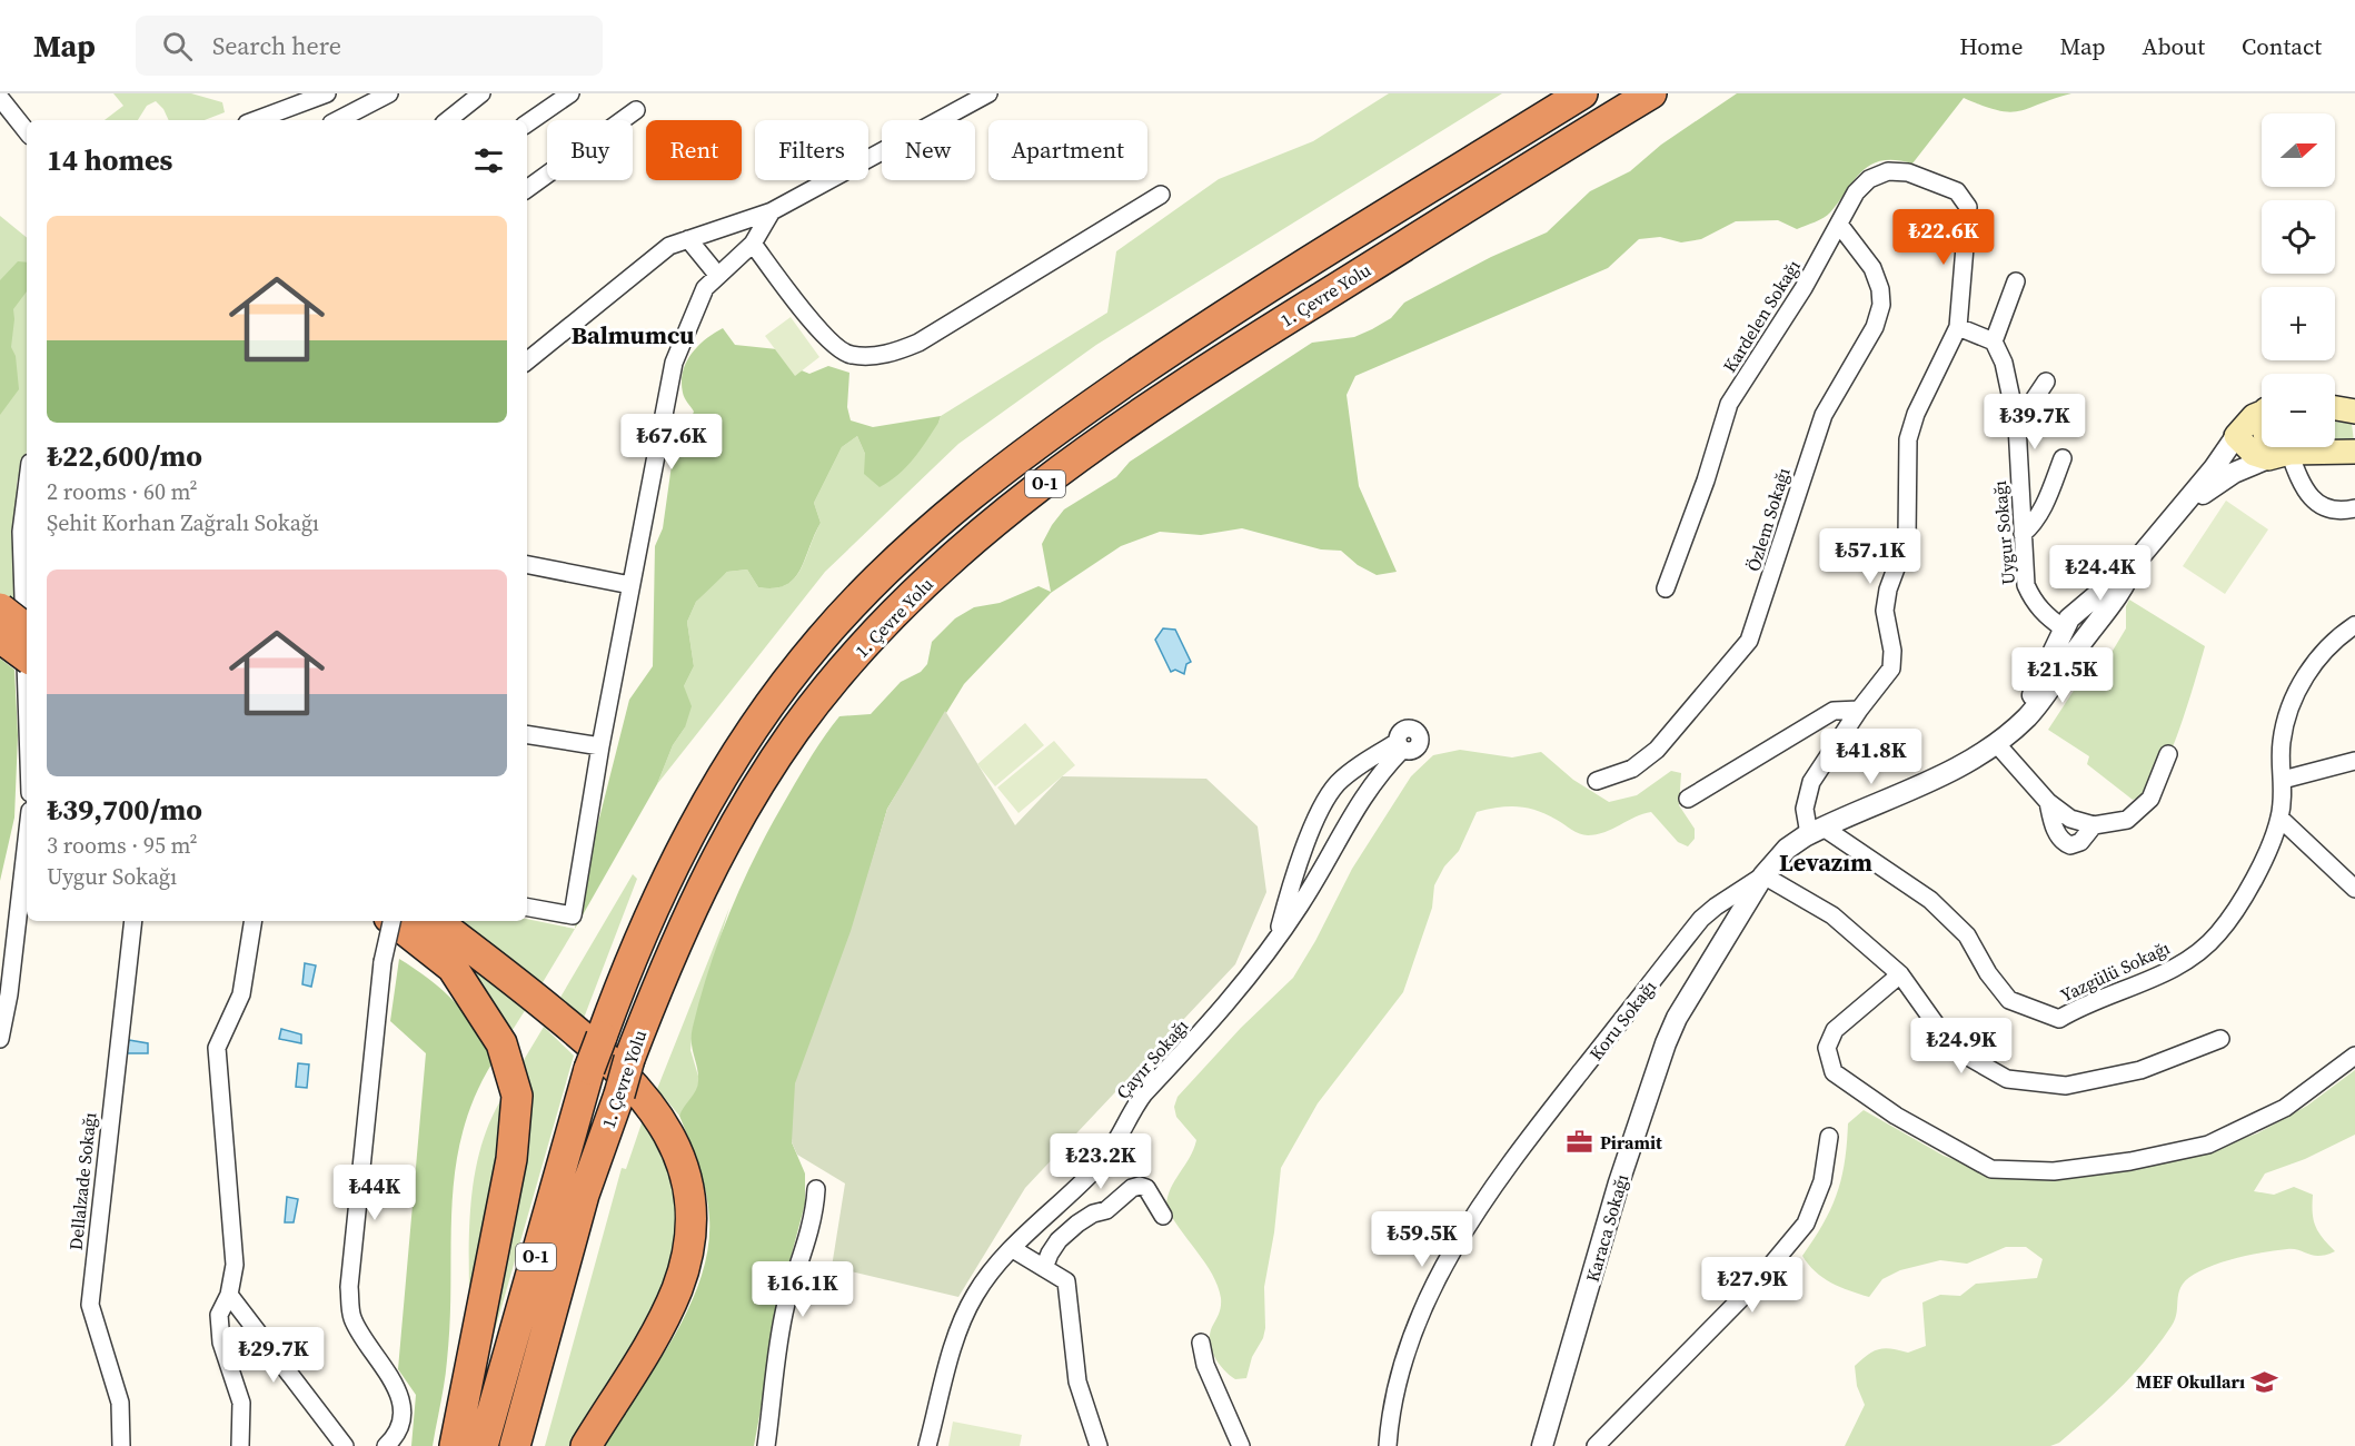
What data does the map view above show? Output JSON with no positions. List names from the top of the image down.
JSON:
{
  "streets": {
    "highway": ["1. Çevre Yolu", "O-1"],
    "street": [
      "Kardelen Sokağı",
      "Özlem Sokağı",
      "Uygur Sokağı",
      "Yazgülü Sokağı",
      "Koru Sokağı",
      "Çayır Sokağı",
      "Dellalzade Sokağı",
      "Karaca Sokağı"
    ]
  },
  "crossings": [
    ["Kardelen Sokağı", "Özlem Sokağı"],
    ["Uygur Sokağı", "Koru Sokağı"],
    ["Yazgülü Sokağı", "Koru Sokağı"],
    ["Koru Sokağı", "Karaca Sokağı"]
  ],
  "districts": ["Balmumcu", "Levazım"],
  "places": {
    "office": ["Piramit"],
    "school or university": ["MEF Okulları"]
  },
  "north": "right",
  "page": {
    "header": "Map",
    "search": "Search here",
    "nav": [
      "Home",
      "Map",
      "About",
      "Contact"
    ],
    "map_buttons": ["+", "−"],
    "chip": [
      "Buy",
      "Rent",
      "Filters",
      "New",
      "Apartment"
    ],
    "heading": "14 homes",
    "list": [
      {
        "name": "₺22,600/mo",
        "note": "2 rooms · 60 m² · Şehit Korhan Zağralı Sokağı"
      },
      {
        "name": "₺39,700/mo",
        "note": "3 rooms · 95 m² · Uygur Sokağı"
      }
    ],
    "price": [
      "₺22.6K",
      "₺39.7K",
      "₺67.6K",
      "₺57.1K",
      "₺24.4K",
      "₺21.5K",
      "₺41.8K",
      "₺24.9K",
      "₺23.2K",
      "₺44K",
      "₺59.5K",
      "₺27.9K",
      "₺16.1K",
      "₺29.7K"
    ]
  }
}
